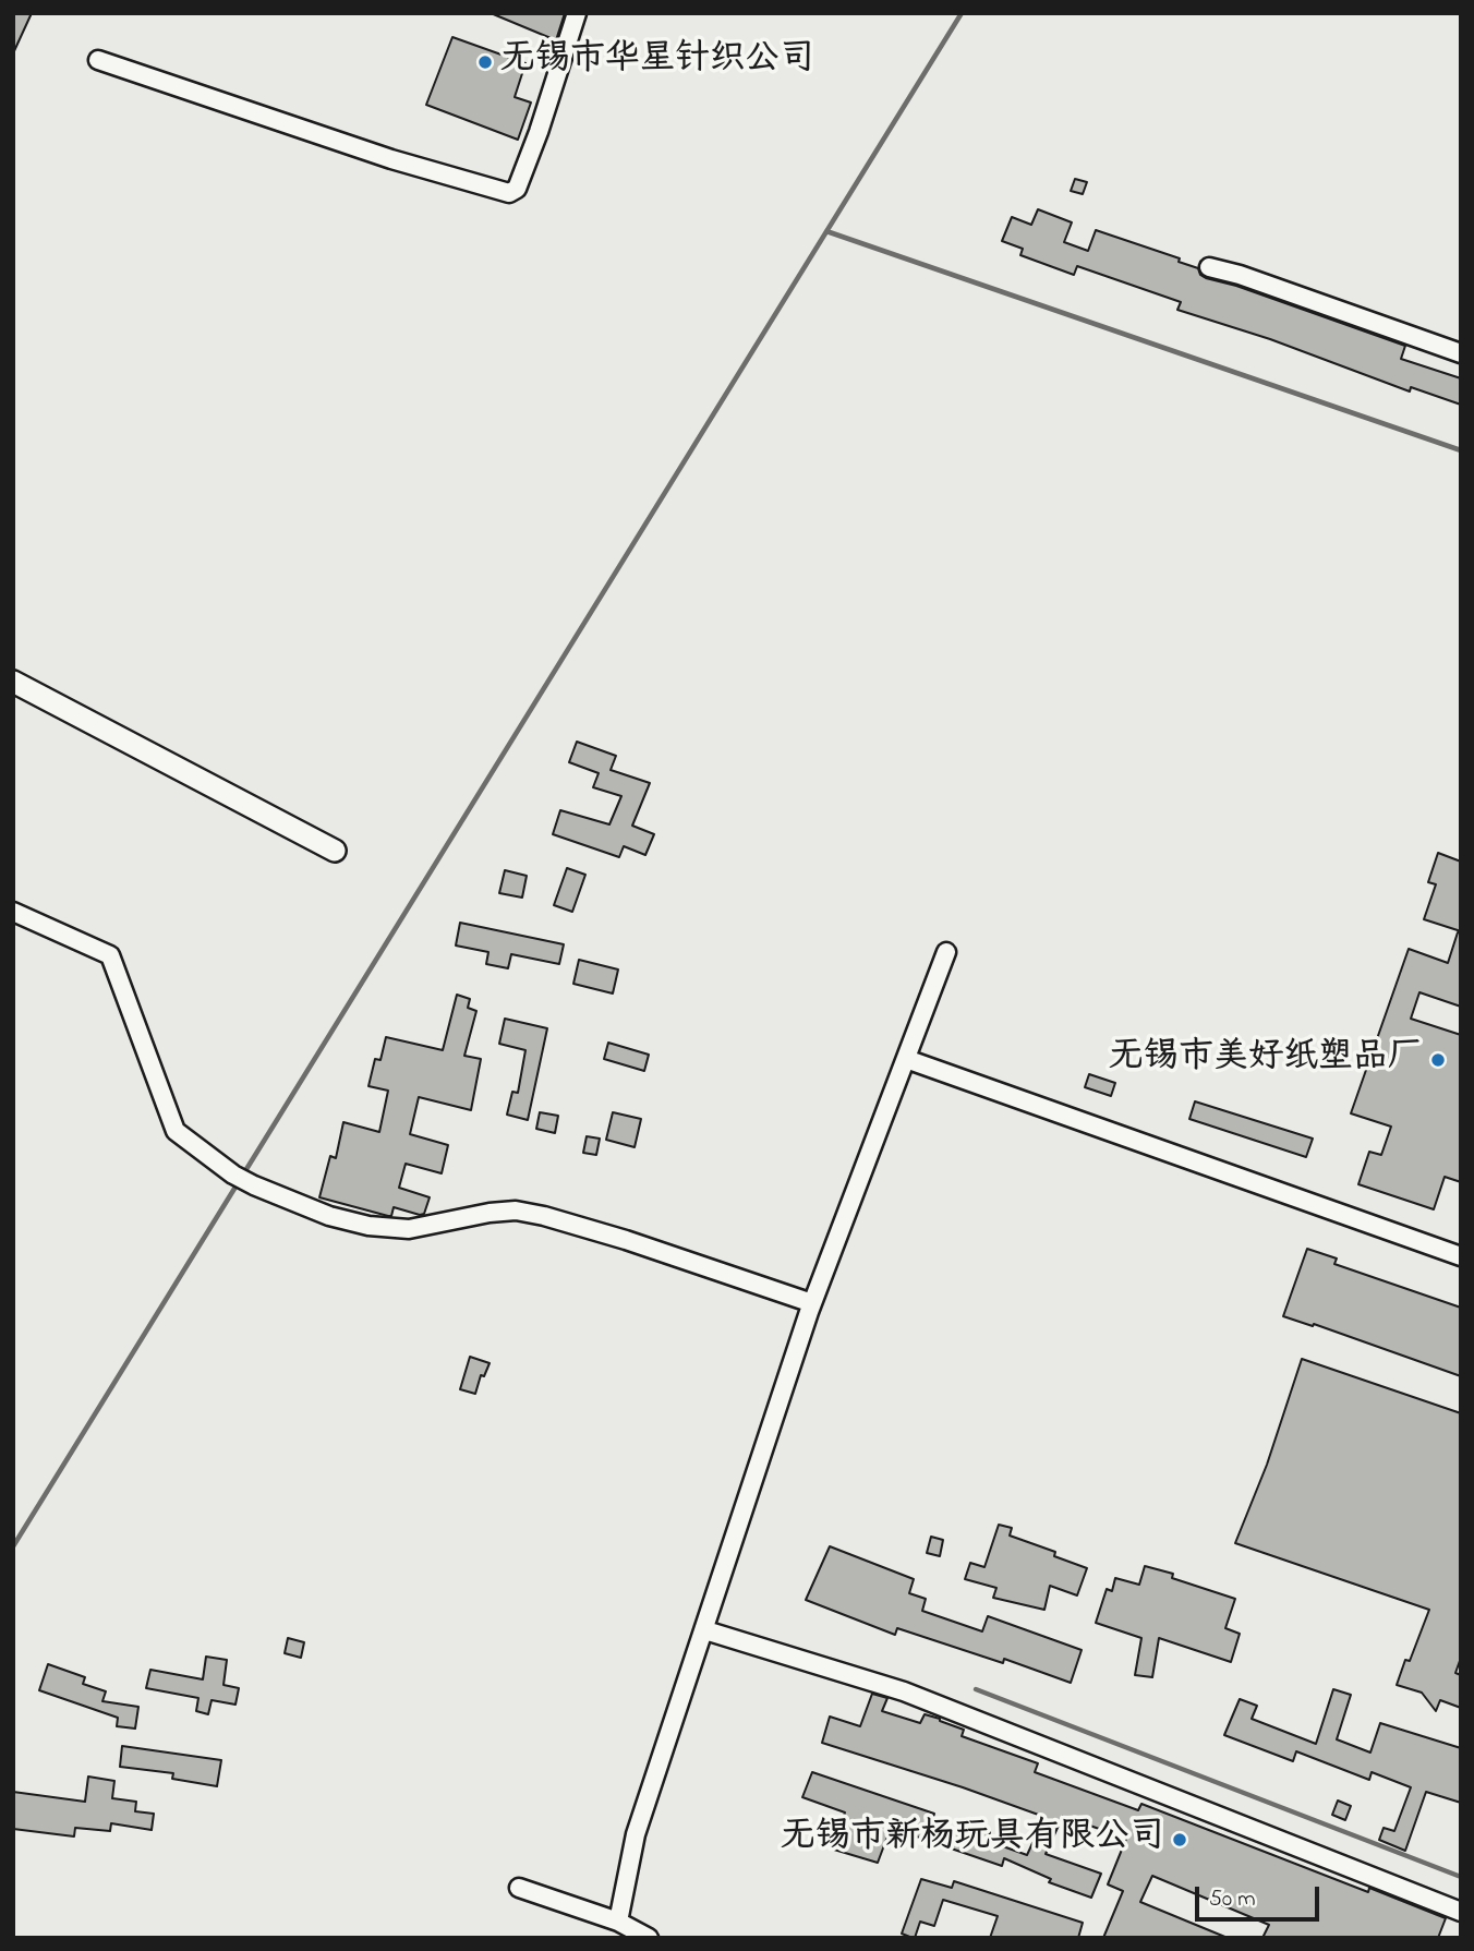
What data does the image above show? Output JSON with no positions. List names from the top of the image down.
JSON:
{
  "places": ["无锡市华星针织公司", "无锡市美好纸塑品厂", "无锡市新杨玩具有限公司"],
  "scale_bar": "50 m"
}
